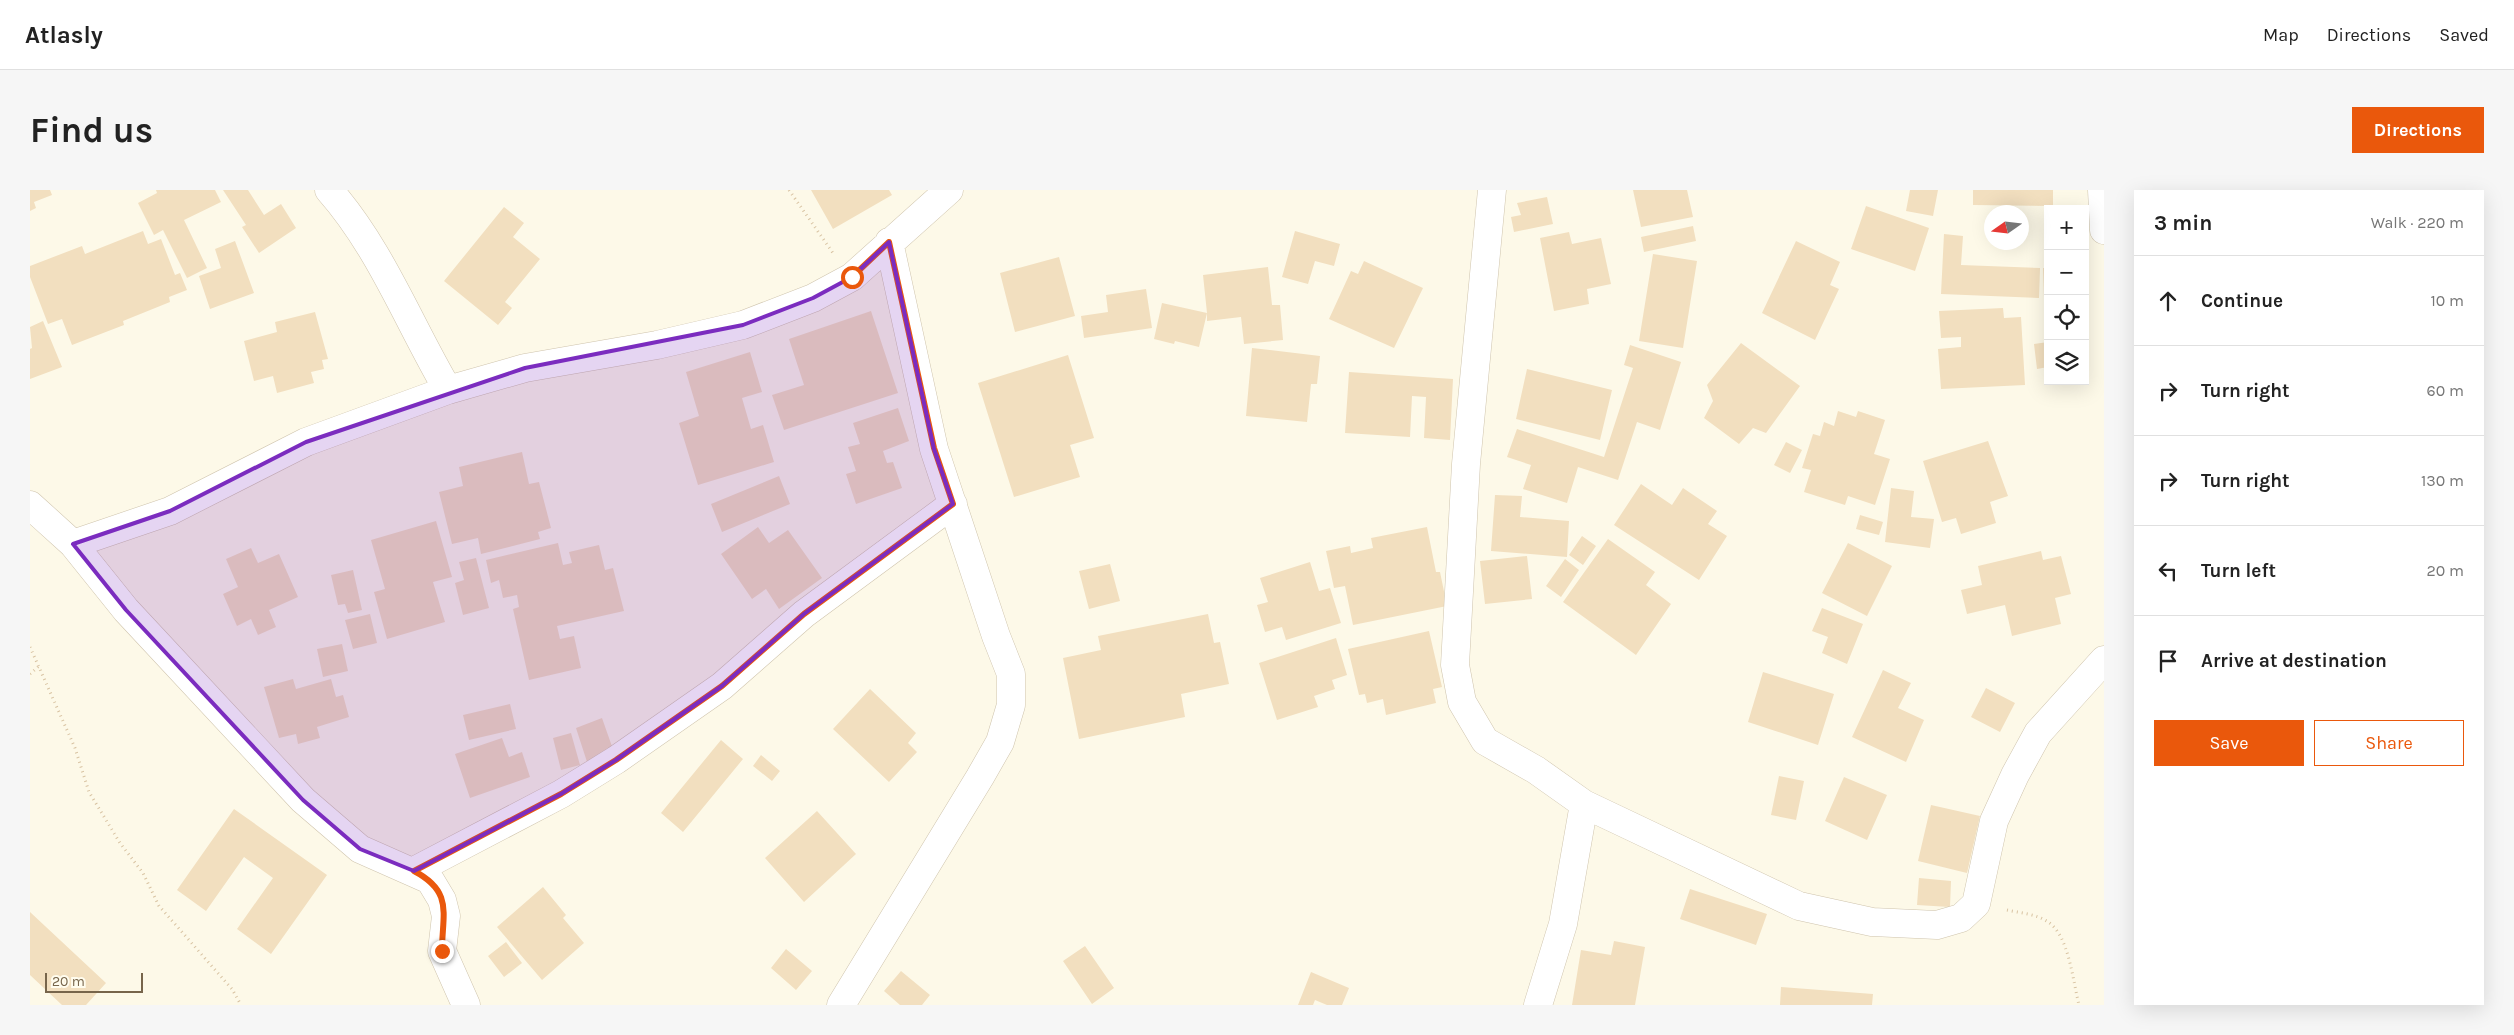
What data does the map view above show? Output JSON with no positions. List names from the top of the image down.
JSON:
{
  "scale_bar": "20 m",
  "north": "left",
  "page": {
    "header": "Atlasly",
    "nav": ["Map", "Directions", "Saved"],
    "buttons": [
      "Directions",
      ["Save", "Share"]
    ],
    "title": "Find us",
    "heading": ["3 min", "Walk · 220 m"],
    "map_buttons": ["+", "−"],
    "list": [
      ["Continue", "10 m"],
      ["Turn right", "60 m"],
      ["Turn right", "130 m"],
      ["Turn left", "20 m"],
      "Arrive at destination"
    ],
    "scale": "20 m"
  }
}
